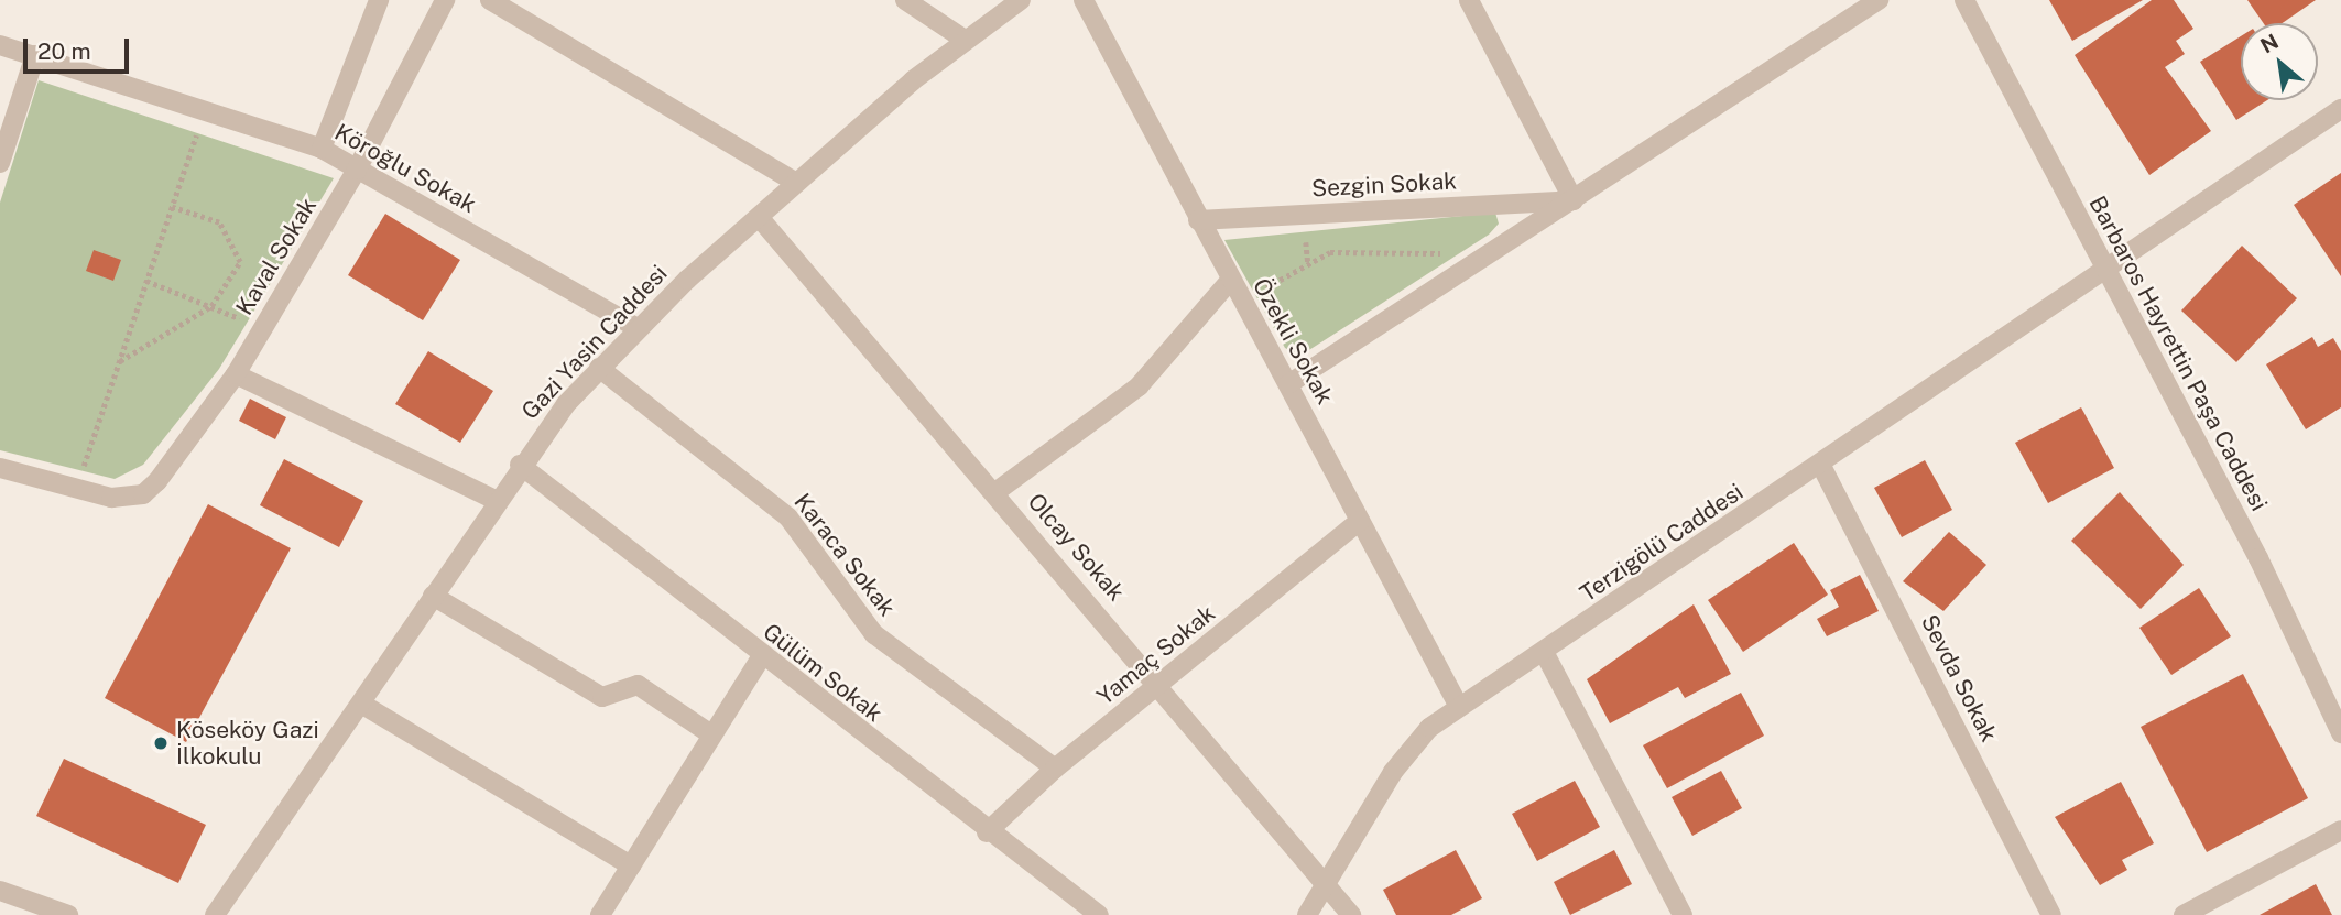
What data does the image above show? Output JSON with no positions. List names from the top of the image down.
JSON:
{
  "streets": {
    "street": [
      "Köroğlu Sokak",
      "Sezgin Sokak",
      "Kaval Sokak",
      "Özekli Sokak",
      "Gazi Yasin Caddesi",
      "Barbaros Hayrettin Paşa Caddesi",
      "Terzigölü Caddesi",
      "Olcay Sokak",
      "Karaca Sokak",
      "Yamaç Sokak",
      "Gülüm Sokak",
      "Sevda Sokak"
    ]
  },
  "crossings": [
    ["Köroğlu Sokak", "Kaval Sokak"],
    ["Köroğlu Sokak", "Gazi Yasin Caddesi"],
    ["Sezgin Sokak", "Özekli Sokak"],
    ["Özekli Sokak", "Terzigölü Caddesi"],
    ["Özekli Sokak", "Yamaç Sokak"],
    ["Gazi Yasin Caddesi", "Olcay Sokak"],
    ["Gazi Yasin Caddesi", "Karaca Sokak"],
    ["Gazi Yasin Caddesi", "Gülüm Sokak"],
    ["Barbaros Hayrettin Paşa Caddesi", "Terzigölü Caddesi"],
    ["Terzigölü Caddesi", "Olcay Sokak"],
    ["Terzigölü Caddesi", "Sevda Sokak"],
    ["Olcay Sokak", "Yamaç Sokak"],
    ["Karaca Sokak", "Yamaç Sokak"],
    ["Yamaç Sokak", "Gülüm Sokak"]
  ],
  "places": ["Köseköy Gazi İlkokulu"],
  "scale_bar": "20 m",
  "north": "top left"
}
